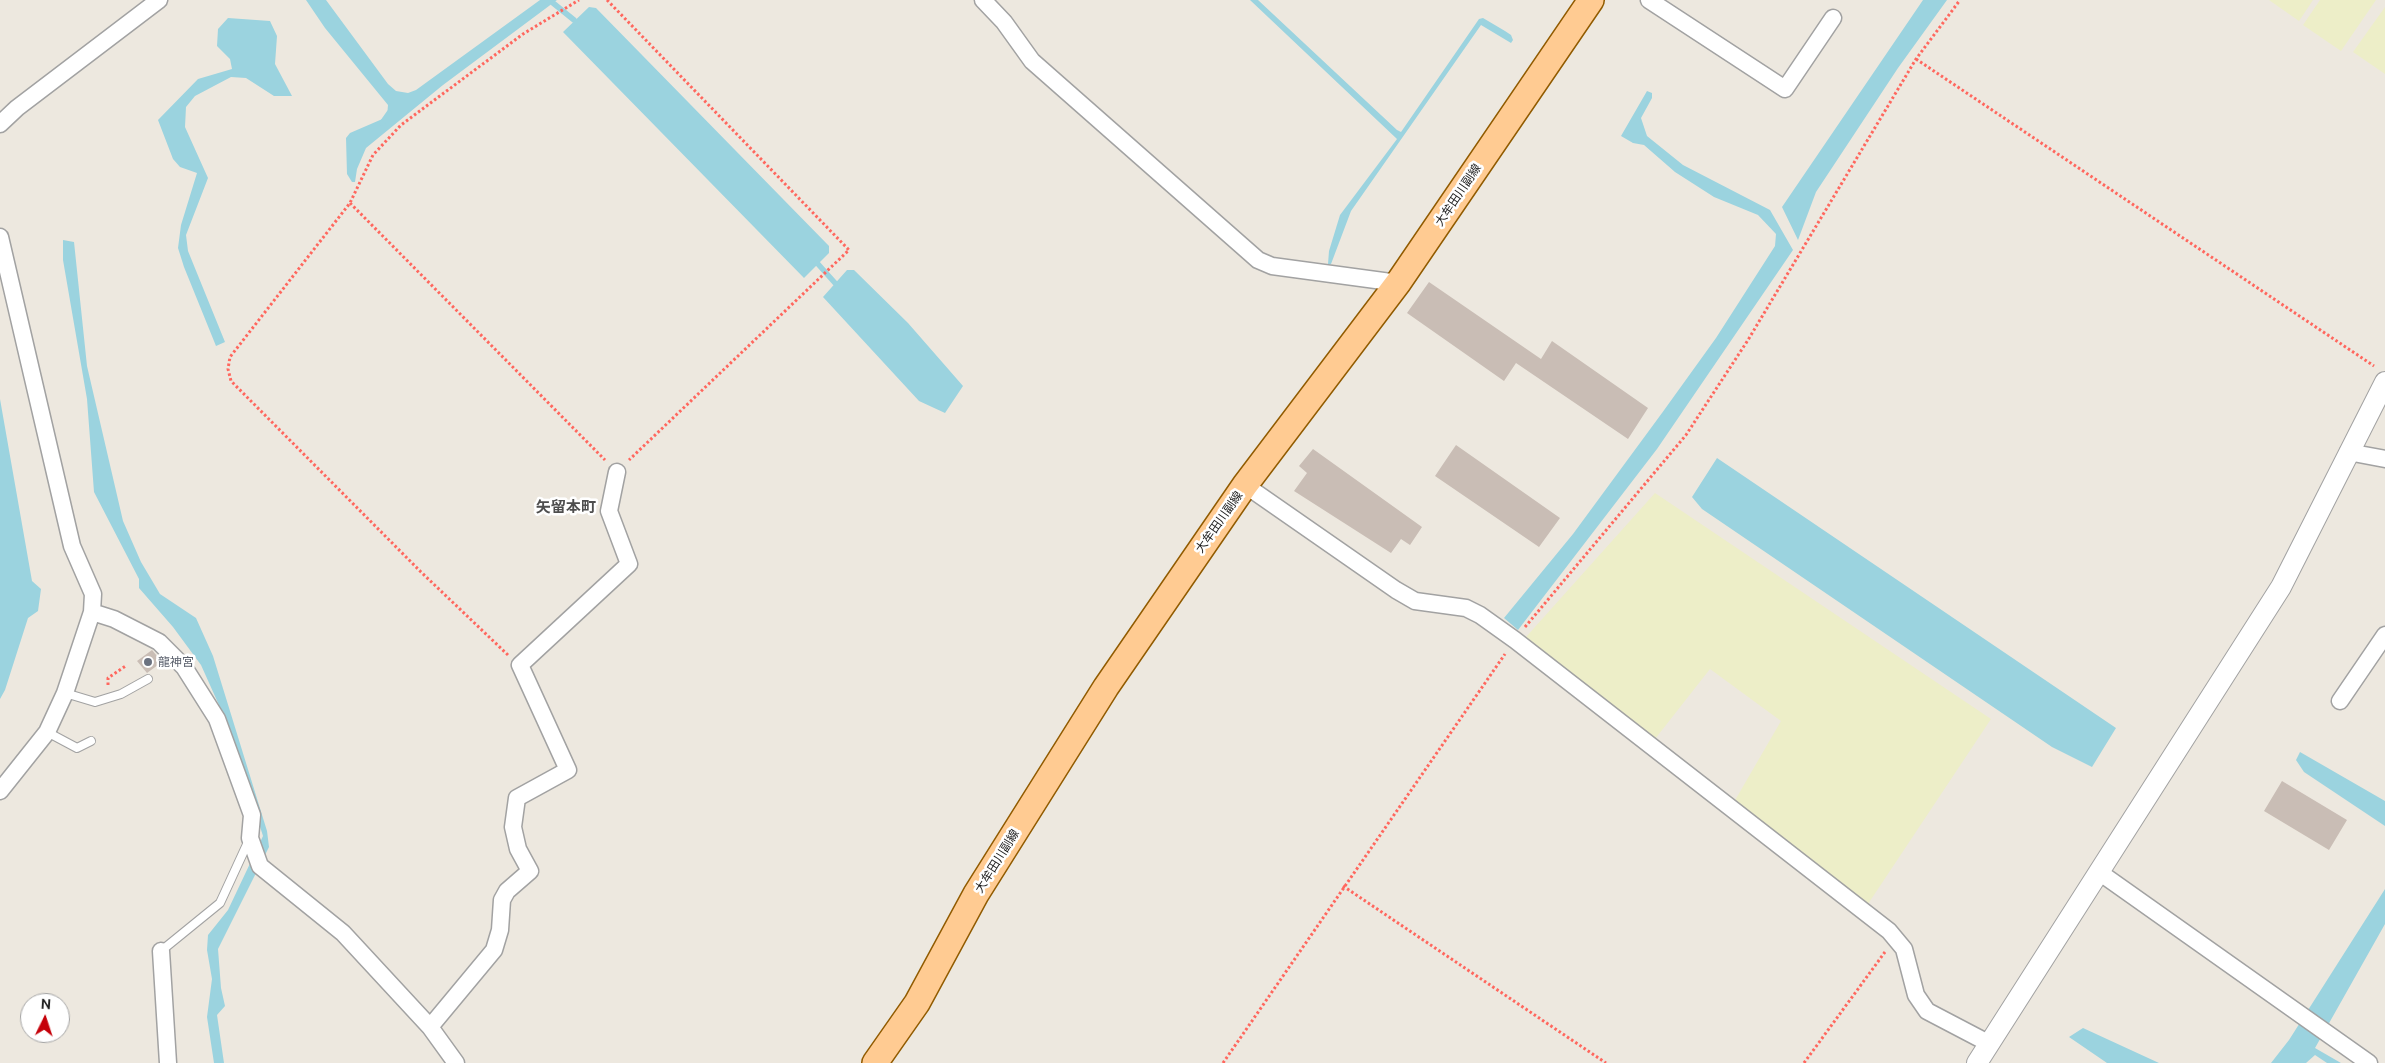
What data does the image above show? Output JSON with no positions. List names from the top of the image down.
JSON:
{
  "streets": {
    "main road": ["大牟田川副線"]
  },
  "districts": ["矢留本町"],
  "places": ["龍神宮"],
  "north": "top"
}
